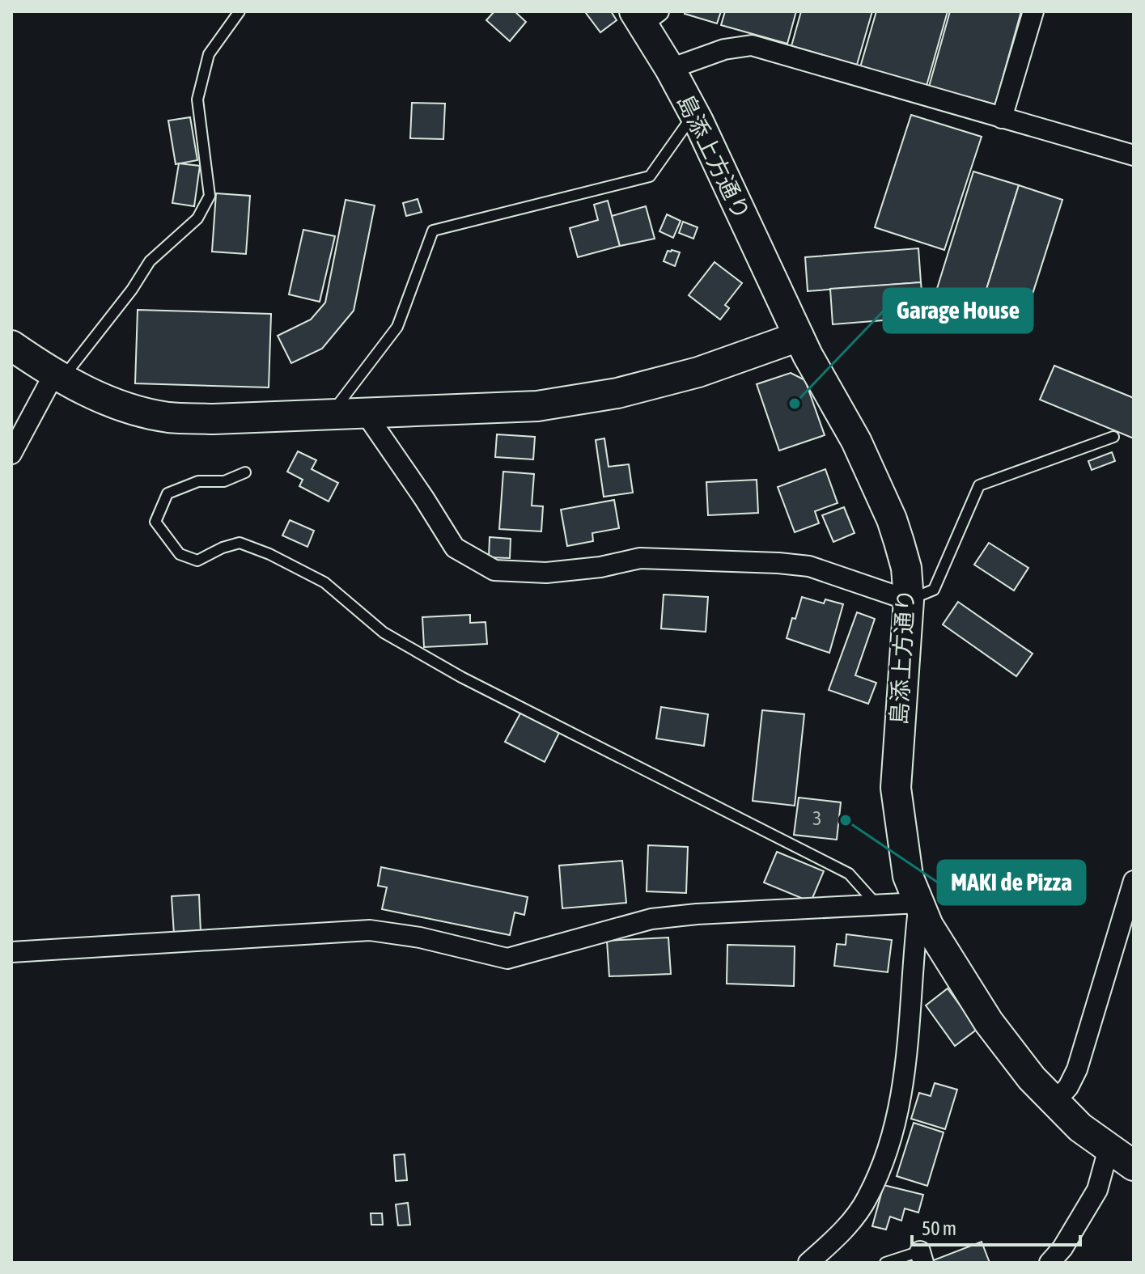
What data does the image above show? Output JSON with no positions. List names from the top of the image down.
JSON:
{
  "streets": {
    "street": ["島添上方通り"]
  },
  "places": ["Garage House", "MAKI de Pizza"],
  "house_numbers": ["3"],
  "scale_bar": "50 m"
}
